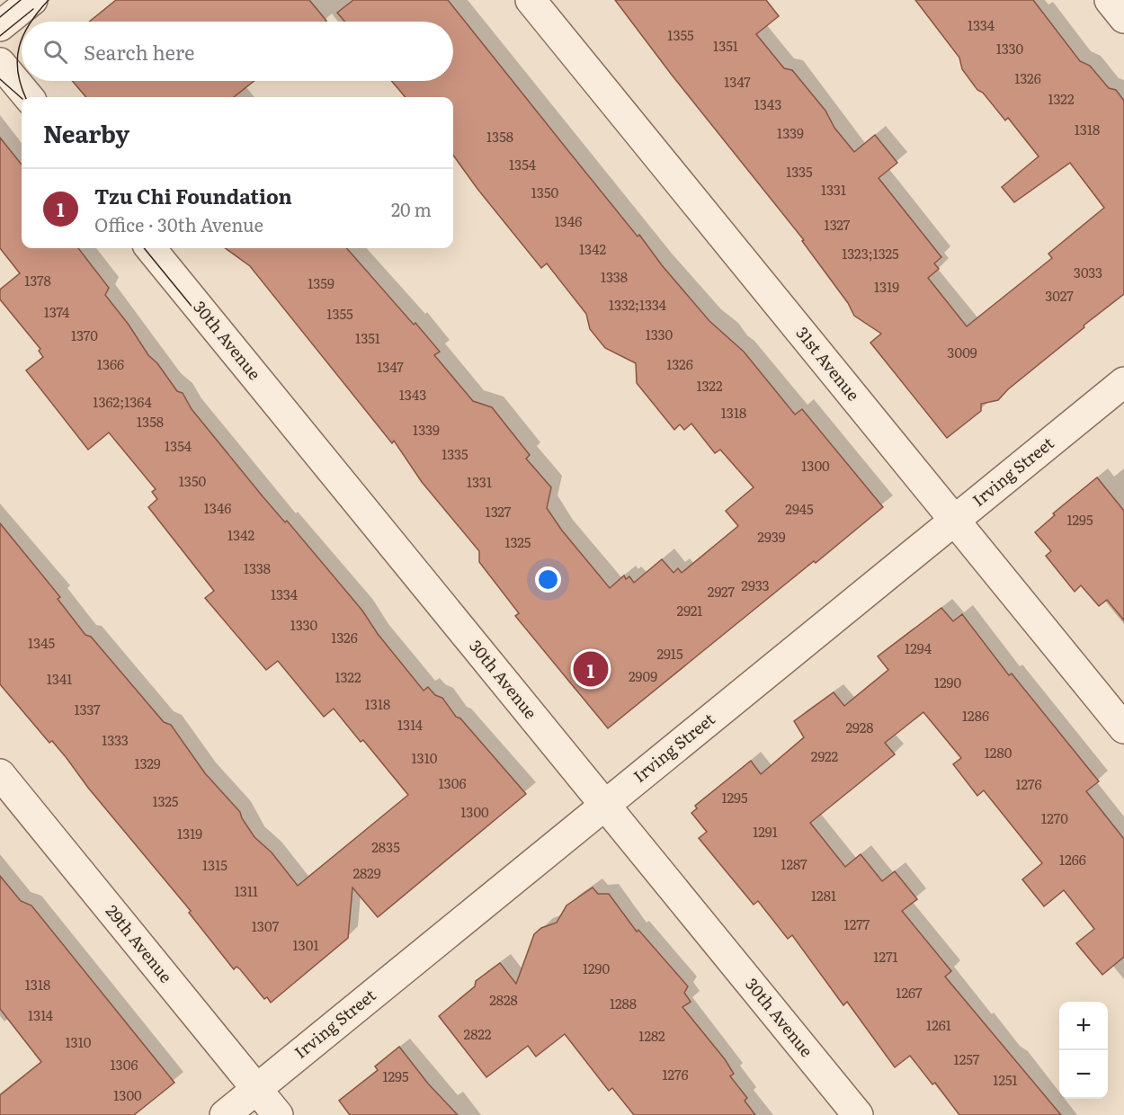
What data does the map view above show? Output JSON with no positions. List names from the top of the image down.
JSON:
{
  "streets": {
    "street": [
      "30th Avenue",
      "31st Avenue",
      "Irving Street",
      "29th Avenue"
    ]
  },
  "crossings": [
    ["30th Avenue", "Irving Street"],
    ["31st Avenue", "Irving Street"],
    ["Irving Street", "29th Avenue"]
  ],
  "house_numbers": [
    "1334",
    "1355",
    "1351",
    "1330",
    "1326",
    "1347",
    "1322",
    "1343",
    "1318",
    "1339",
    "1358",
    "1354",
    "1335",
    "1331",
    "1350",
    "1346",
    "1327",
    "1342",
    "1323;1325",
    "3033",
    "1338",
    "1378",
    "1359",
    "1319",
    "3027",
    "1332;1334",
    "1374",
    "1355",
    "1330",
    "1370",
    "1351",
    "3009",
    "1366",
    "1326",
    "1347",
    "1322",
    "1343",
    "1362;1364",
    "1318",
    "1358",
    "1339",
    "1354",
    "1335",
    "1300",
    "1350",
    "1331",
    "1346",
    "2945",
    "1327",
    "1295",
    "1342",
    "2939",
    "1325",
    "1338",
    "2933",
    "2927",
    "1334",
    "2921",
    "1330",
    "1326",
    "1345",
    "1294",
    "2915",
    "2909",
    "1322",
    "1341",
    "1290",
    "1318",
    "1337",
    "1286",
    "1314",
    "2928",
    "1333",
    "1280",
    "2922",
    "1310",
    "1329",
    "1306",
    "1276",
    "1295",
    "1325",
    "1300",
    "1270",
    "1291",
    "1319",
    "2835",
    "1266",
    "1287",
    "1315",
    "2829",
    "1311",
    "1281",
    "1277",
    "1307",
    "1301",
    "1271",
    "1290",
    "1318",
    "1267",
    "2828",
    "1288",
    "1314",
    "1261",
    "2822",
    "1282",
    "1310",
    "1257",
    "1306",
    "1276",
    "1295",
    "1251",
    "1300"
  ],
  "page": {
    "search": "Search here",
    "heading": "Nearby",
    "list": [
      {
        "mark": "1",
        "name": "Tzu Chi Foundation",
        "note": "Office · 30th Avenue",
        "value": "20 m"
      }
    ],
    "pins": "1",
    "map_buttons": ["+", "−"]
  }
}
